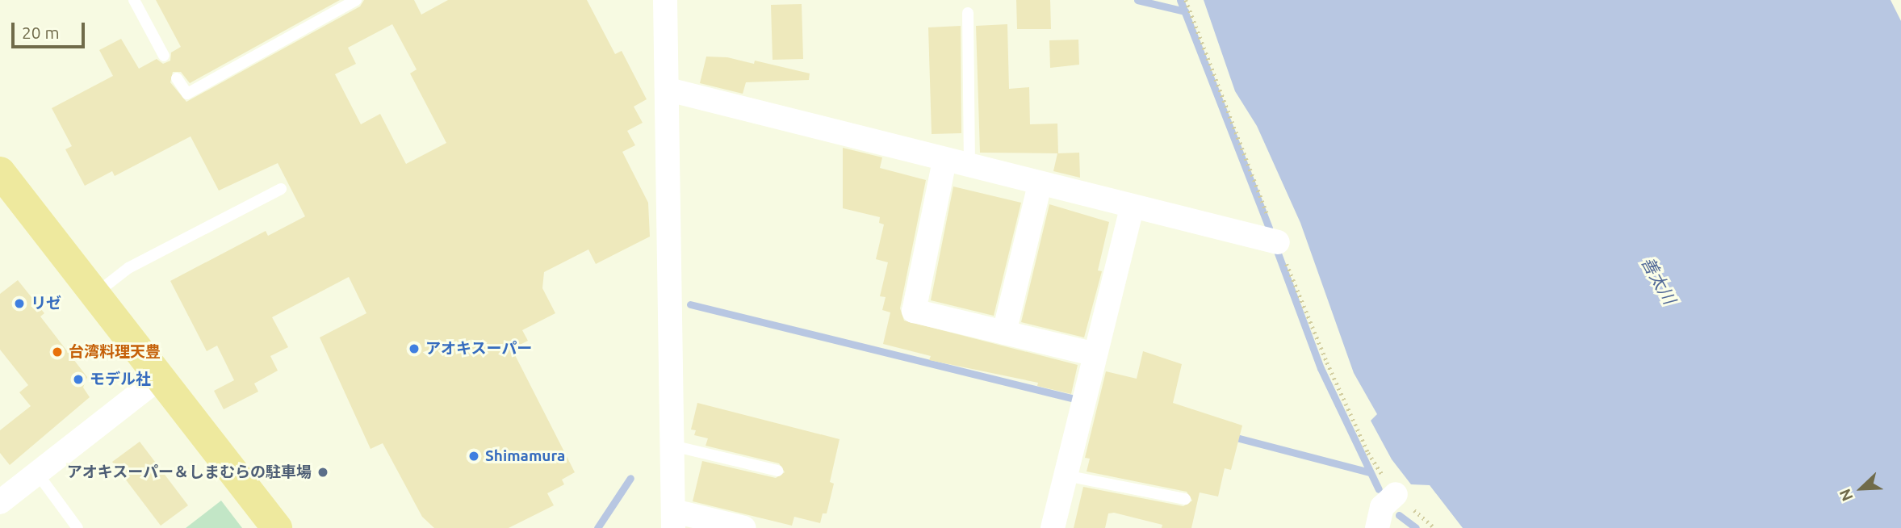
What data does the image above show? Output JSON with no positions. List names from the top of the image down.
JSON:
{
  "water": ["善太川"],
  "places": [
    "リゼ",
    "アオキスーパー",
    "台湾料理天豊",
    "モデル社",
    "Shimamura",
    "アオキスーパー＆しまむらの駐車場"
  ],
  "scale_bar": "20 m",
  "north": "bottom left"
}
